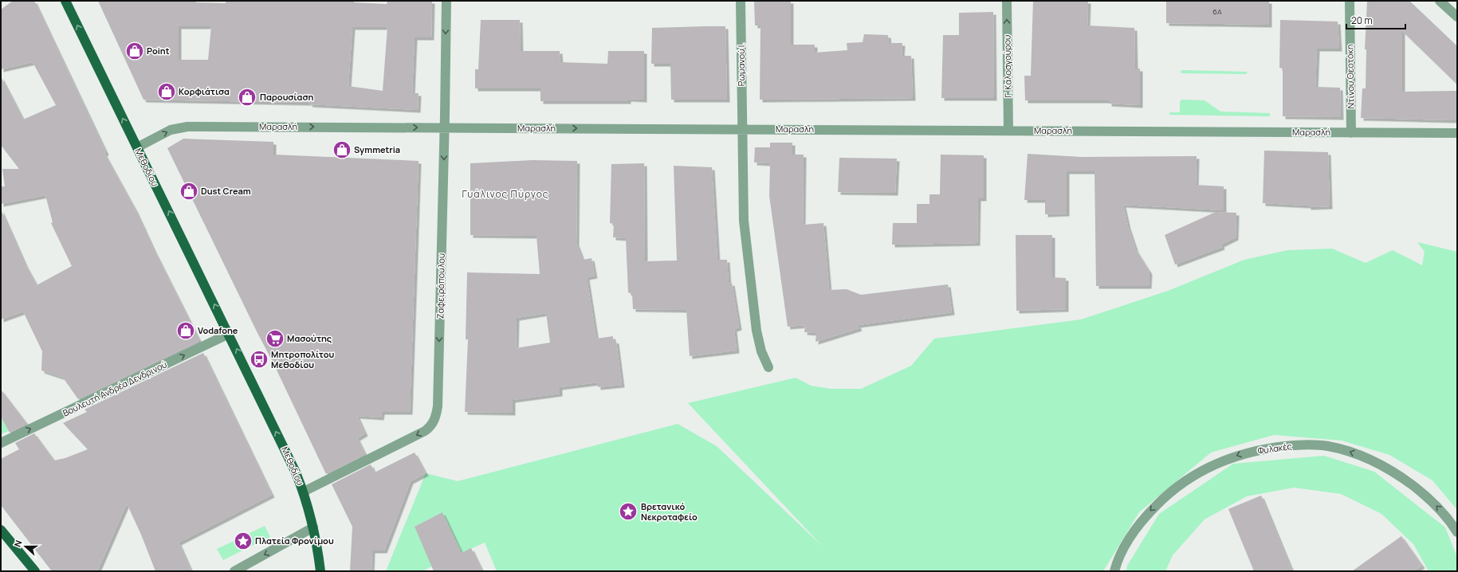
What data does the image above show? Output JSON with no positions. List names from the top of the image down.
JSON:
{
  "streets": {
    "main road": ["Μεθοδίου"],
    "street": [
      "Ρωμανού Ι.",
      "Γ. Καλοσγούρου",
      "Ντίνου Θεοτόκη",
      "Μαρασλή",
      "Ζαφειρόπουλου",
      "Βουλευτή Ανδρέα Δενδρινού",
      "Φυλακές"
    ]
  },
  "crossings": [
    ["Ρωμανού Ι.", "Μαρασλή"],
    ["Γ. Καλοσγούρου", "Μαρασλή"],
    ["Ντίνου Θεοτόκη", "Μαρασλή"],
    ["Μαρασλή", "Μεθοδίου"],
    ["Μαρασλή", "Ζαφειρόπουλου"],
    ["Μεθοδίου", "Ζαφειρόπουλου"],
    ["Μεθοδίου", "Βουλευτή Ανδρέα Δενδρινού"]
  ],
  "one_way": [
    "Γ. Καλοσγούρου",
    "Μαρασλή",
    "Μεθοδίου",
    "Ζαφειρόπουλου",
    "Βουλευτή Ανδρέα Δενδρινού",
    "Φυλακές"
  ],
  "districts": ["Γυάλινος Πύργος"],
  "places": {
    "shop": [
      "Point",
      "Κορφιάτισα",
      "Παρουσίαση",
      "Symmetria",
      "Dust Cream",
      "Vodafone"
    ],
    "supermarket": ["Μασούτης"],
    "bus stop": ["Μητροπολίτου Μεθοδίου"],
    "place": ["Βρετανικό Νεκροταφείο", "Πλατεία Φρονίμου"]
  },
  "house_numbers": ["6Α"],
  "scale_bar": "20 m",
  "north": "left"
}
